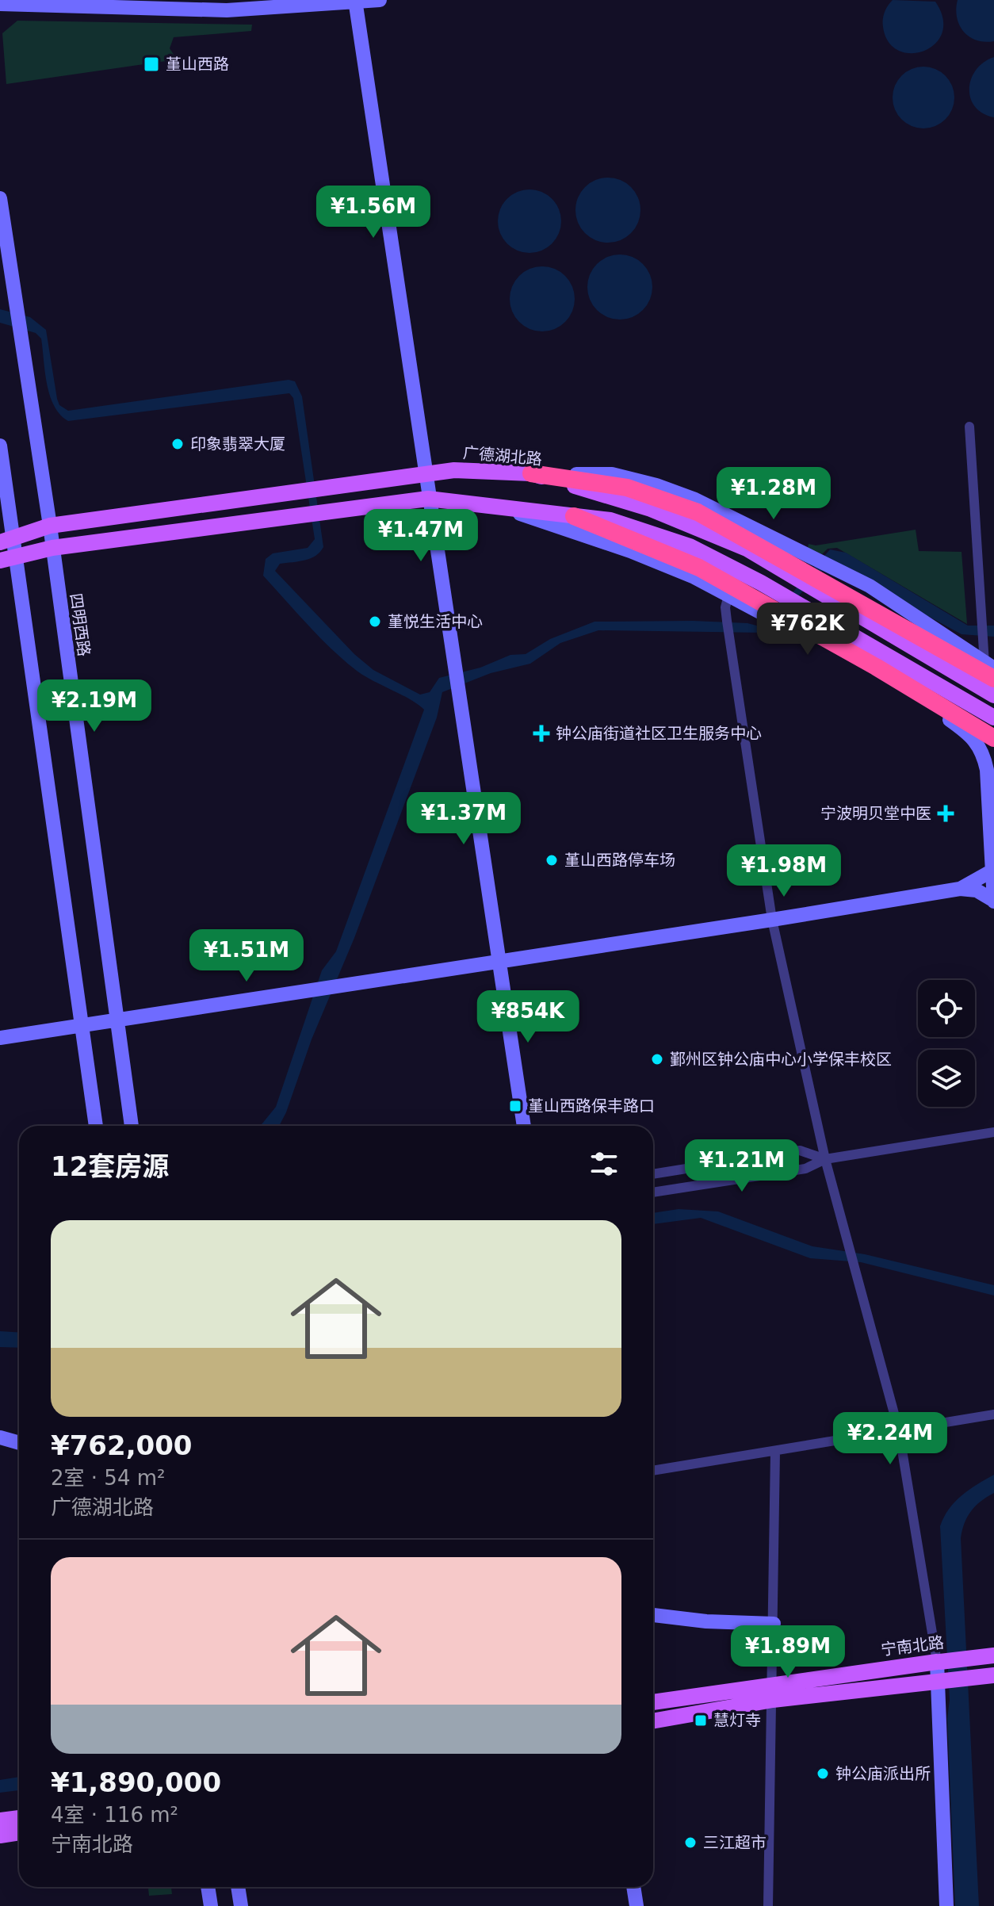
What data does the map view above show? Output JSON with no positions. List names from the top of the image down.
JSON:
{
  "streets": {
    "main road": ["广德湖北路", "宁南北路"],
    "street": ["四明西路"]
  },
  "crossings": [
    ["广德湖北路", "四明西路"]
  ],
  "places": {
    "transit": ["堇山西路", "堇山西路保丰路口", "慧灯寺"],
    "other": [
      "印象翡翠大厦",
      "堇悦生活中心",
      "堇山西路停车场",
      "鄞州区钟公庙中心小学保丰校区",
      "钟公庙派出所",
      "三江超市"
    ],
    "health": ["钟公庙街道社区卫生服务中心", "宁波明贝堂中医"]
  },
  "page": {
    "price": [
      "¥1.56M",
      "¥1.28M",
      "¥1.47M",
      "¥762K",
      "¥2.19M",
      "¥1.37M",
      "¥1.98M",
      "¥1.51M",
      "¥854K",
      "¥1.21M",
      "¥2.24M",
      "¥1.89M"
    ],
    "heading": "12套房源",
    "list": [
      {
        "name": "¥762,000",
        "note": "2室 · 54 m² · 广德湖北路"
      },
      {
        "name": "¥1,890,000",
        "note": "4室 · 116 m² · 宁南北路"
      }
    ]
  }
}
